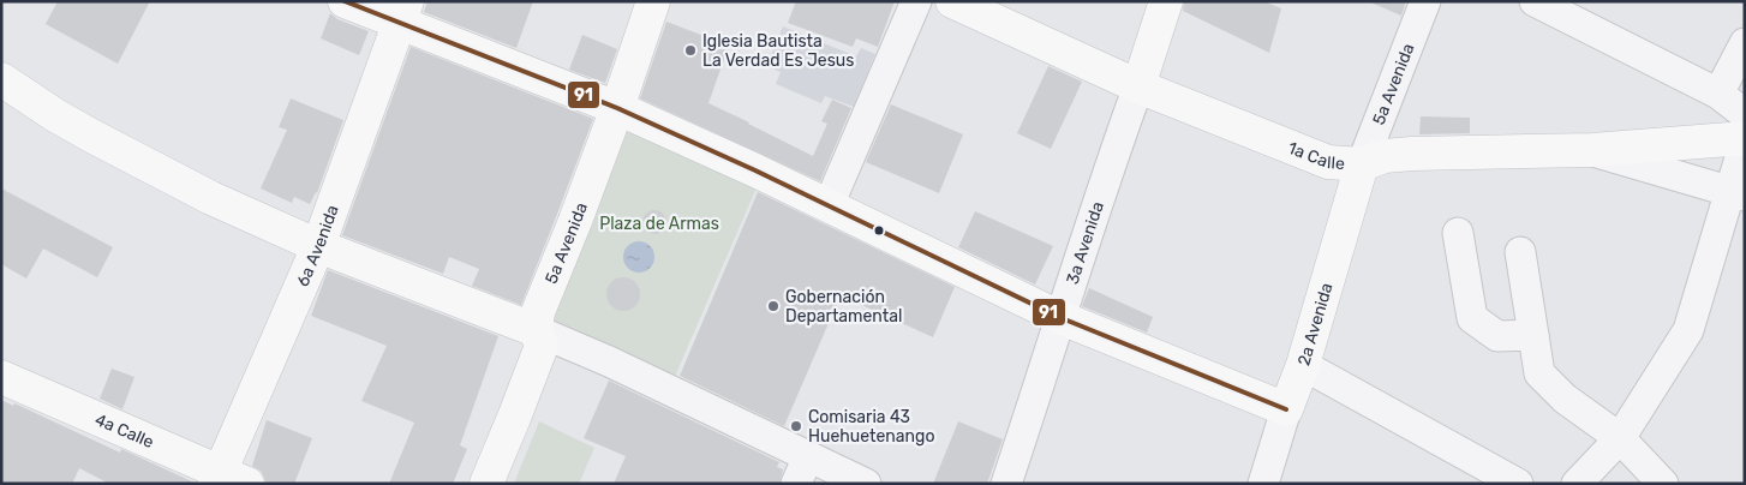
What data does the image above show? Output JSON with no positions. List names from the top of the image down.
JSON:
{
  "streets": {
    "main road": [
      "5a Avenida",
      "1a Calle",
      "3a Avenida",
      "6a Avenida",
      "2a Avenida",
      "4a Calle"
    ]
  },
  "crossings": [
    ["5a Avenida", "1a Calle"],
    ["5a Avenida", "2a Avenida"],
    ["1a Calle", "3a Avenida"],
    ["1a Calle", "2a Avenida"],
    ["6a Avenida", "4a Calle"]
  ],
  "parks": ["Plaza de Armas"],
  "places": ["Iglesia Bautista La Verdad Es Jesus", "Gobernación Departamental", "Comisaria 43 Huehuetenango"],
  "lines": ["transit line 91"]
}
